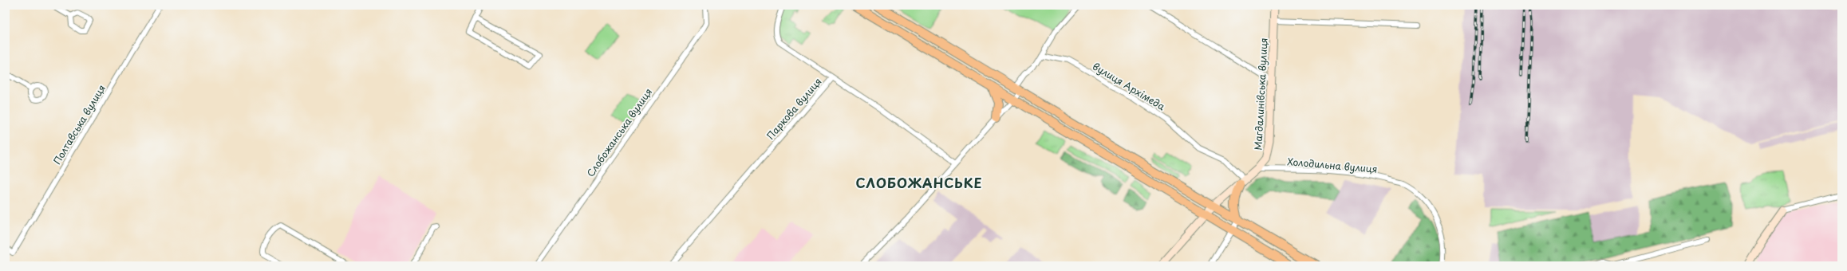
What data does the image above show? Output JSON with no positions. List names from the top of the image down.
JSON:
{
  "streets": {
    "street": [
      "вулиця Архімеда",
      "Магдалинівська вулиця",
      "Паркова вулиця",
      "Полтавська вулиця",
      "Слобожанська вулиця",
      "Холодильна вулиця"
    ]
  },
  "crossings": [
    ["вулиця Архімеда", "Магдалинівська вулиця"],
    ["Магдалинівська вулиця", "Холодильна вулиця"]
  ],
  "districts": ["СЛОБОЖАНСЬКЕ"]
}
